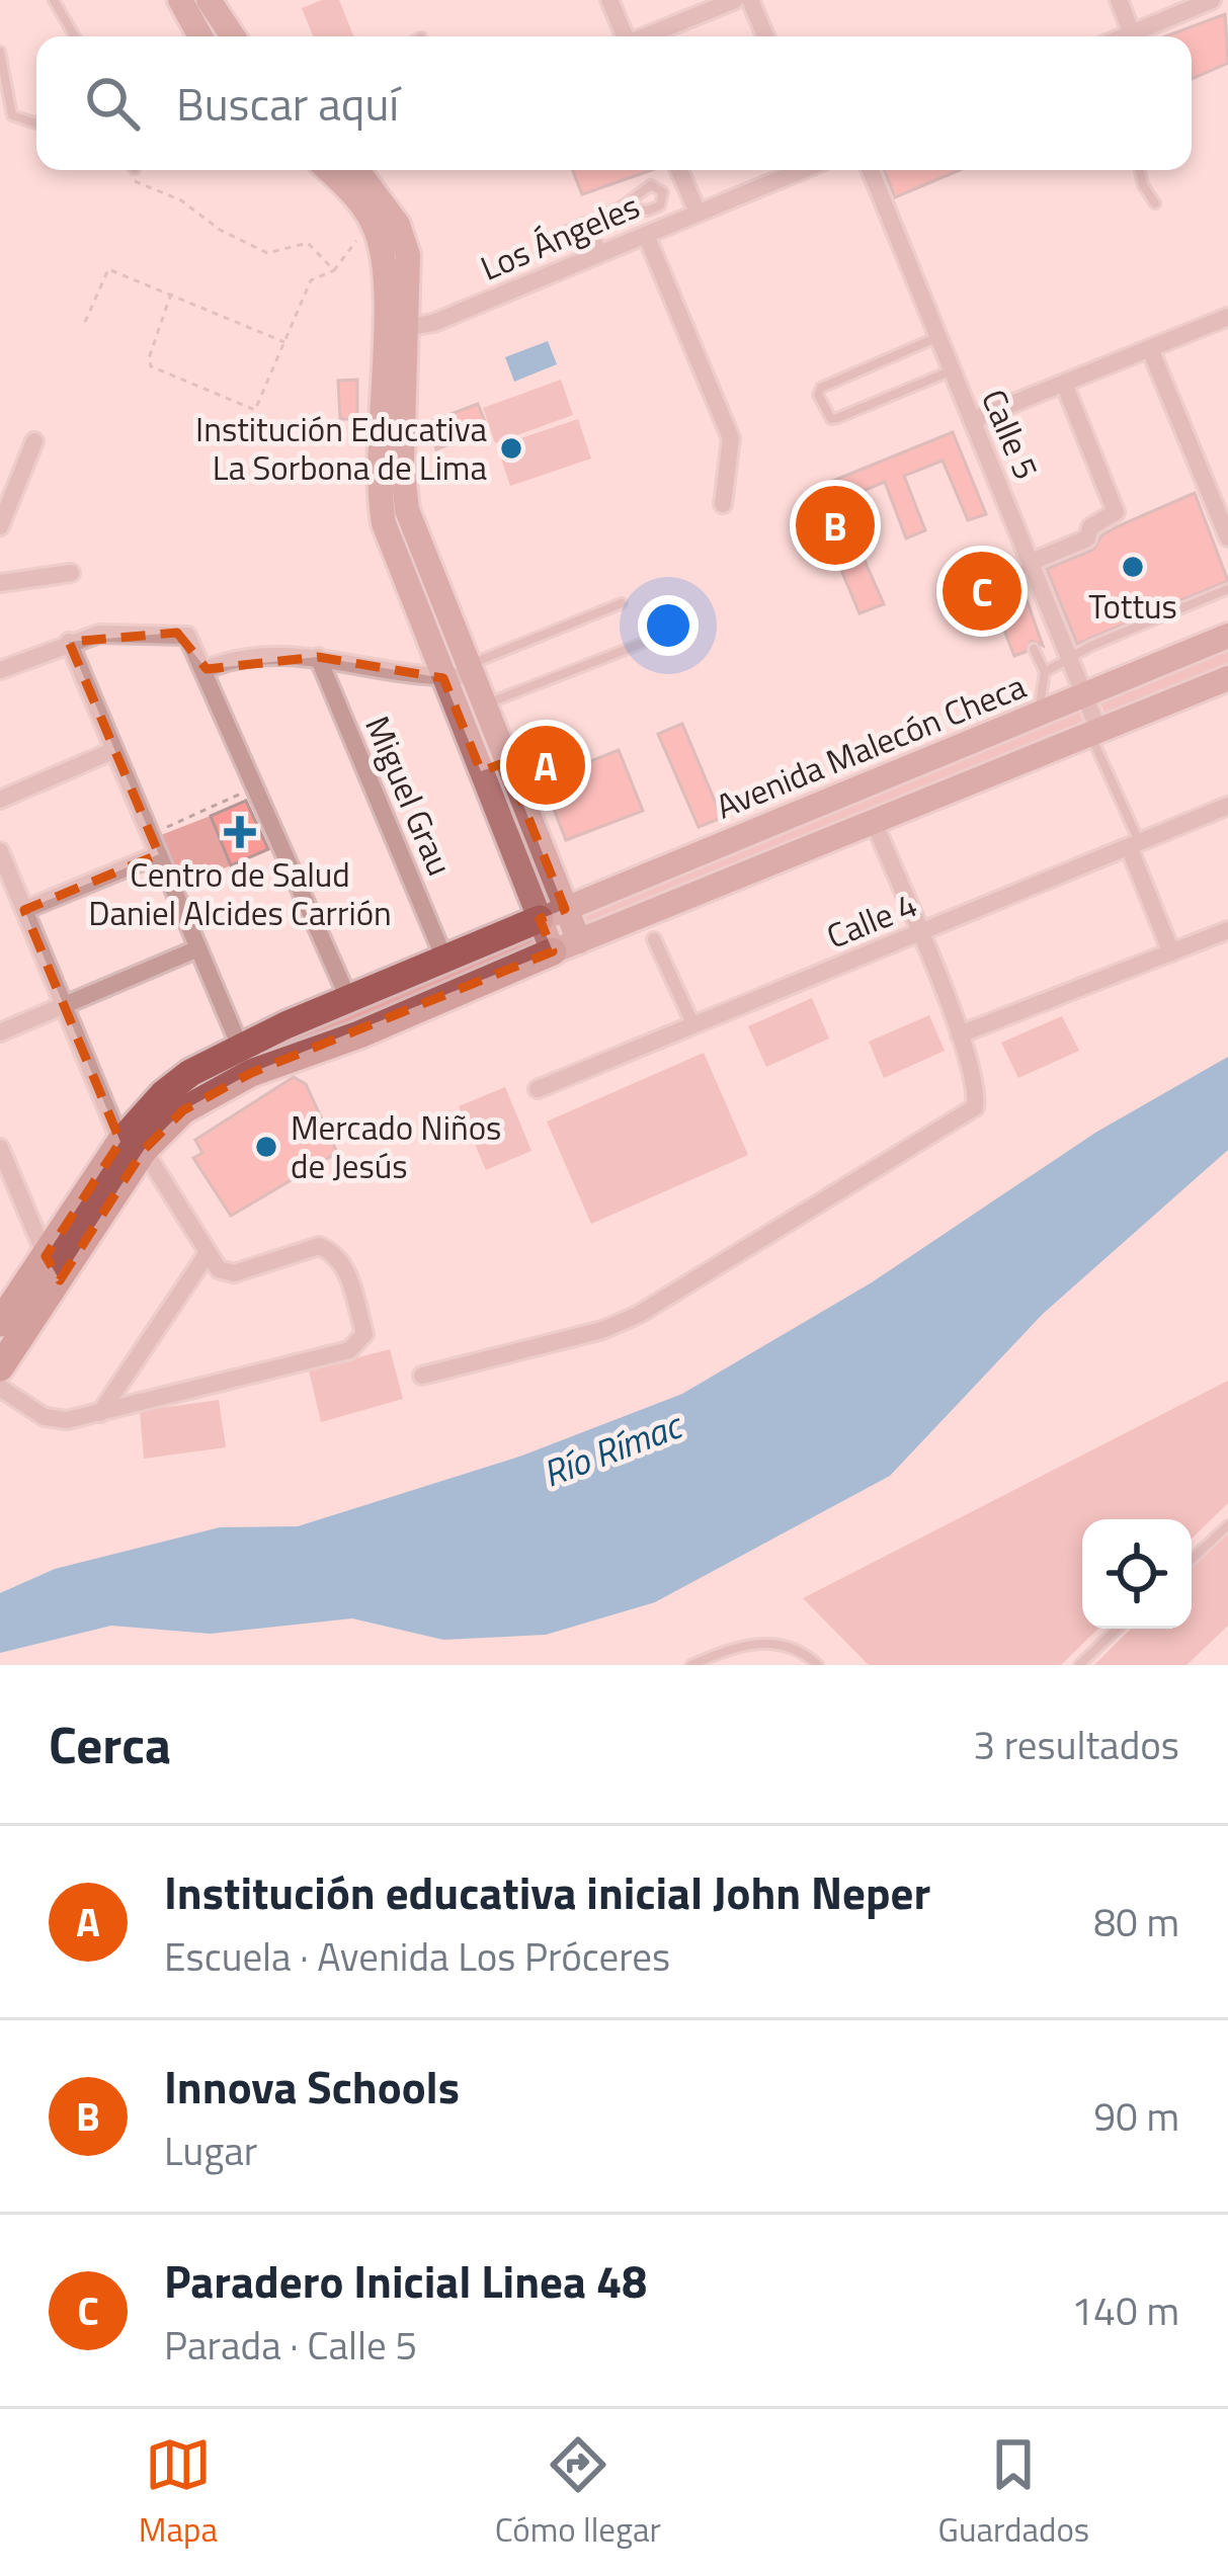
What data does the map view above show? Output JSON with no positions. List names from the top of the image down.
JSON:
{
  "streets": {
    "main road": ["Avenida Malecón Checa"],
    "street": [
      "Los Ángeles",
      "Calle 5",
      "Miguel Grau",
      "Calle 4"
    ]
  },
  "crossings": [
    ["Calle 5", "Avenida Malecón Checa"]
  ],
  "water": ["Río Rímac"],
  "places": {
    "other": ["Institución Educativa La Sorbona de Lima", "Tottus", "Mercado Niños de Jesús"],
    "health": ["Centro de Salud Daniel Alcides Carrión"]
  },
  "page": {
    "search": "Buscar aquí",
    "pins": ["B", "C", "A"],
    "heading": ["Cerca", "3 resultados"],
    "list": [
      {
        "mark": "A",
        "name": "Institución educativa inicial John Neper",
        "note": "Escuela · Avenida Los Próceres",
        "value": "80 m"
      },
      {
        "mark": "B",
        "name": "Innova Schools",
        "note": "Lugar",
        "value": "90 m"
      },
      {
        "mark": "C",
        "name": "Paradero Inicial Linea 48",
        "note": "Parada · Calle 5",
        "value": "140 m"
      }
    ],
    "nav": ["Mapa", "Cómo llegar", "Guardados"]
  }
}
